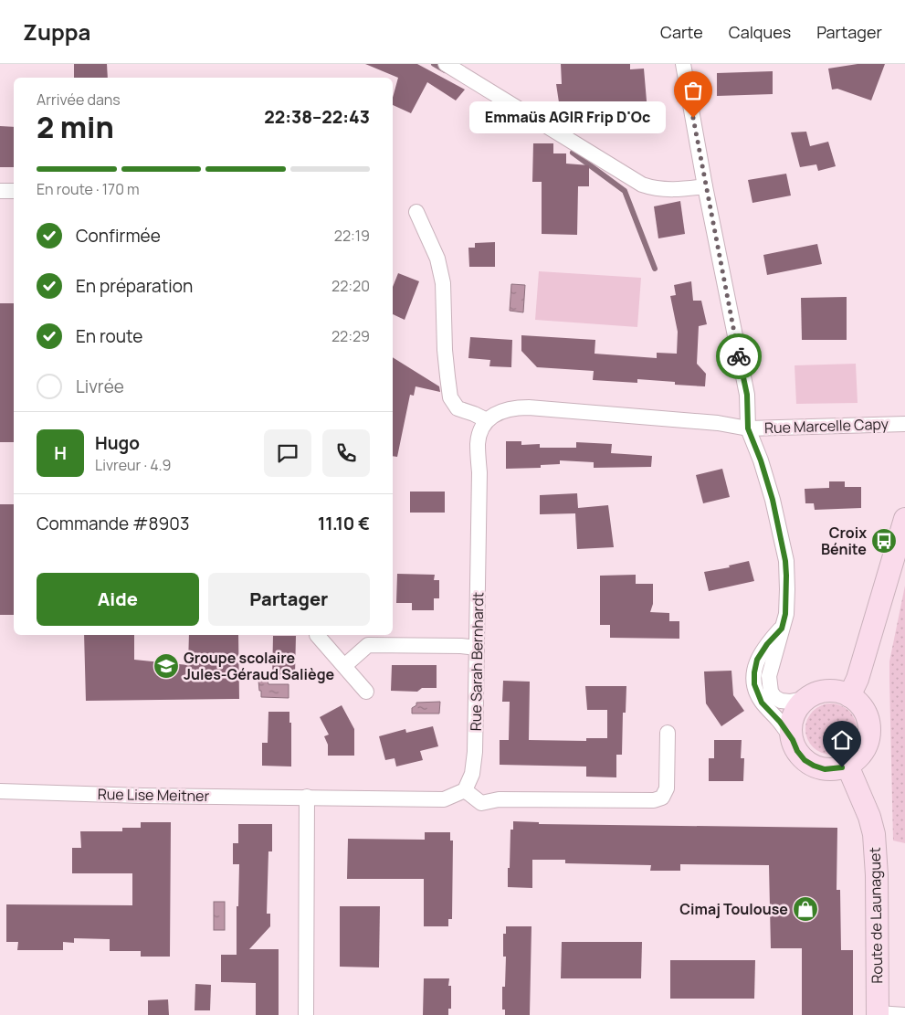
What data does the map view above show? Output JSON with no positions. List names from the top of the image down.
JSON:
{
  "streets": {
    "main road": ["Route de Launaguet"],
    "street": ["Rue Marcelle Capy", "Rue Sarah Bernhardt", "Rue Lise Meitner"]
  },
  "places": {
    "other": ["Emmaüs AGIR Frip D'Oc"],
    "bus stop": ["Croix Bénite"],
    "school or university": ["Groupe scolaire Jules-Géraud Saliège"],
    "shop": ["Cimaj Toulouse"]
  },
  "page": {
    "header": "Zuppa",
    "nav": ["Carte", "Calques", "Partager"],
    "heading": ["2 min", "Arrivée dans", "22:38–22:43"],
    "panel": [
      "Hugo",
      "Livreur · 4.9",
      "Commande #8903",
      "11.10 €"
    ],
    "bubble": "Emmaüs AGIR Frip D'Oc",
    "bar": "En route · 170 m",
    "list": [
      ["Confirmée", "22:19"],
      ["En préparation", "22:20"],
      ["En route", "22:29"],
      "Livrée"
    ],
    "round": "H",
    "buttons": ["Aide", "Partager"]
  }
}
